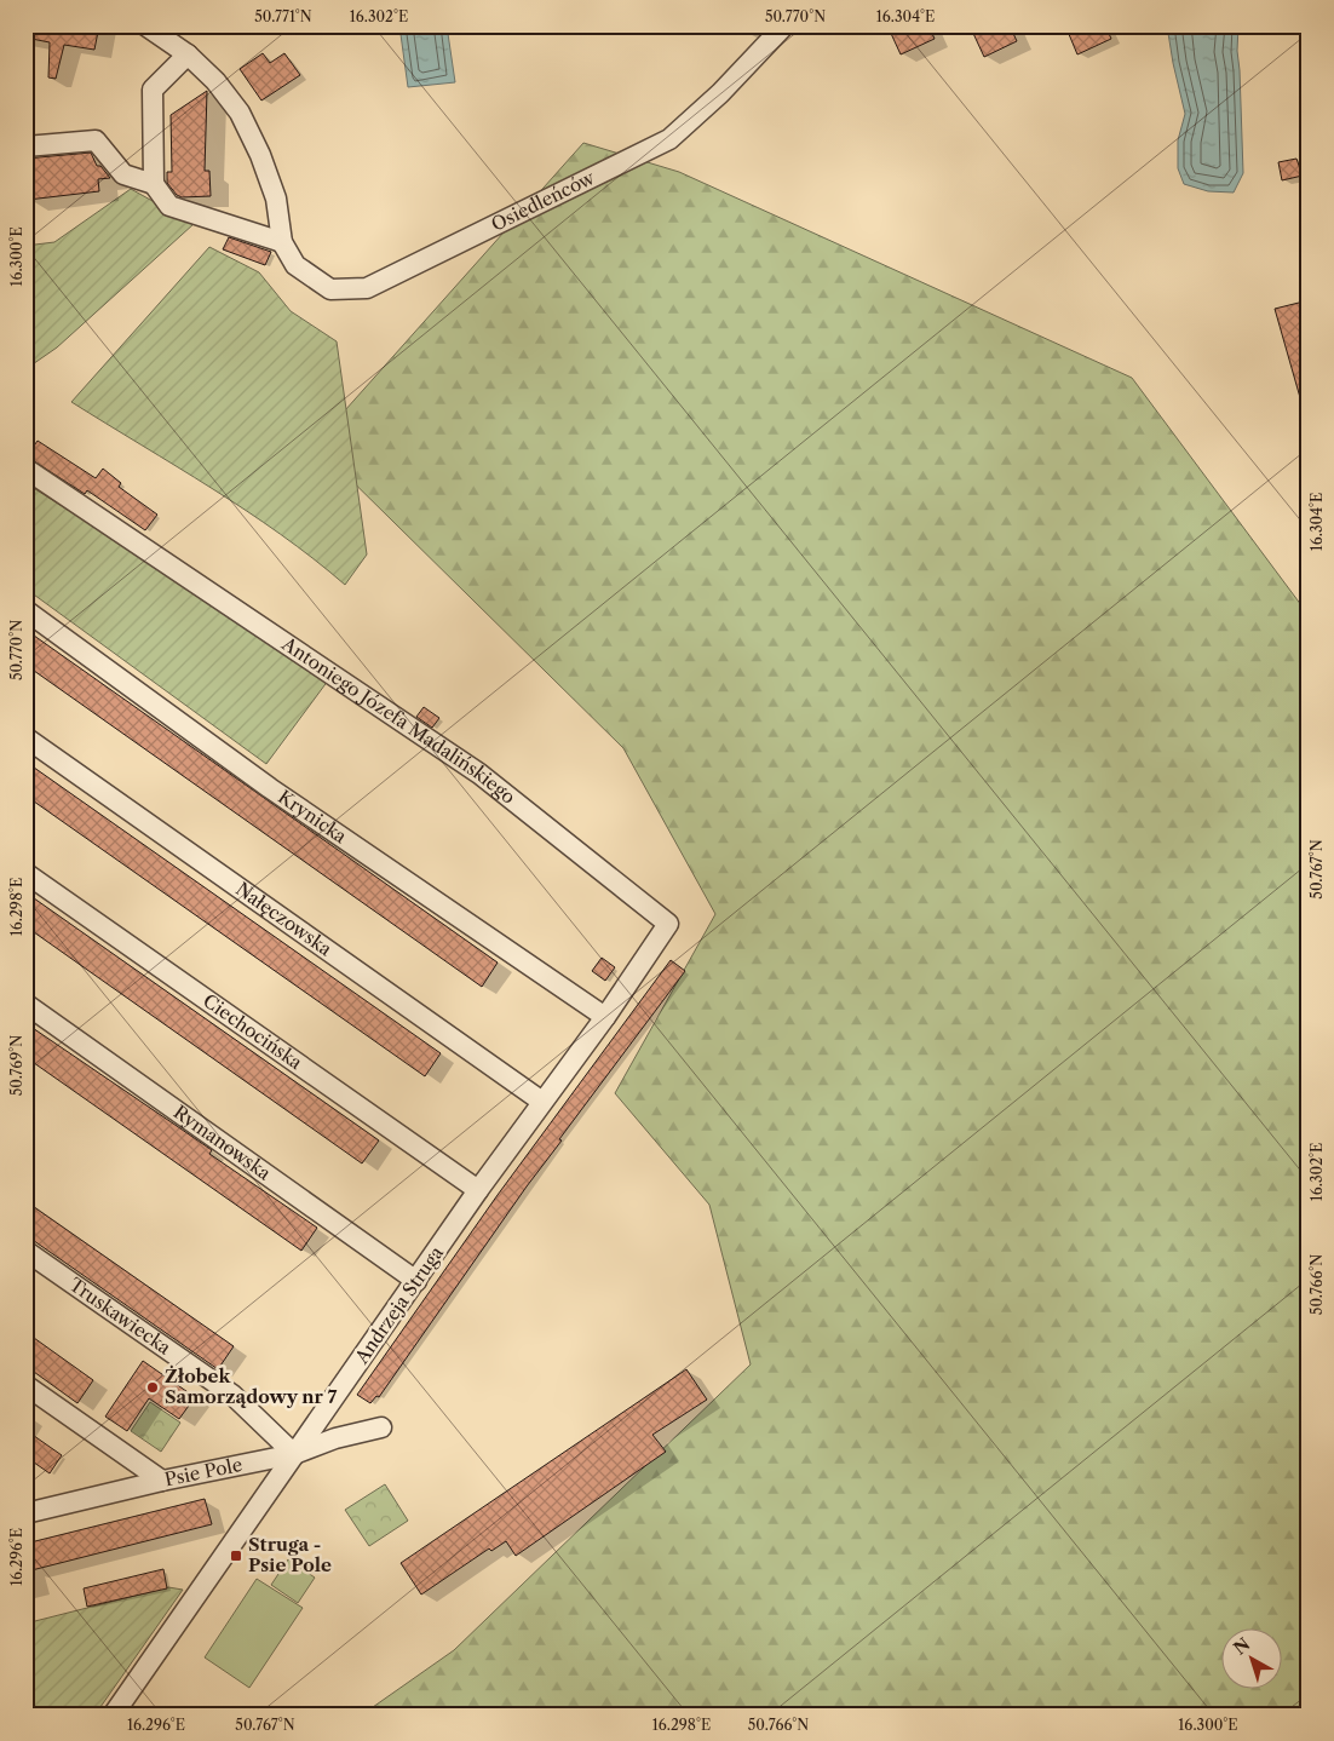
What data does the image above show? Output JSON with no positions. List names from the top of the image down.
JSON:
{
  "streets": {
    "street": [
      "Osiedleńców",
      "Antoniego Józefa Madalińskiego",
      "Krynicka",
      "Nałęczowska",
      "Ciechocińska",
      "Rymanowska",
      "Andrzeja Struga",
      "Truskawiecka",
      "Psie Pole"
    ]
  },
  "crossings": [
    ["Antoniego Józefa Madalińskiego", "Krynicka"],
    ["Antoniego Józefa Madalińskiego", "Andrzeja Struga"],
    ["Krynicka", "Andrzeja Struga"],
    ["Nałęczowska", "Andrzeja Struga"],
    ["Ciechocińska", "Andrzeja Struga"],
    ["Rymanowska", "Andrzeja Struga"],
    ["Andrzeja Struga", "Truskawiecka"],
    ["Andrzeja Struga", "Psie Pole"],
    ["Truskawiecka", "Psie Pole"]
  ],
  "places": {
    "other": ["Żłobek Samorządowy nr 7"],
    "transit": ["Struga - Psie Pole"]
  },
  "north": "top left",
  "coordinates": [
    "50.771°N",
    "16.302°E",
    "50.770°N",
    "16.304°E",
    "16.300°E",
    "50.767°N",
    "16.298°E",
    "50.769°N",
    "50.766°N",
    "16.296°E"
  ]
}
